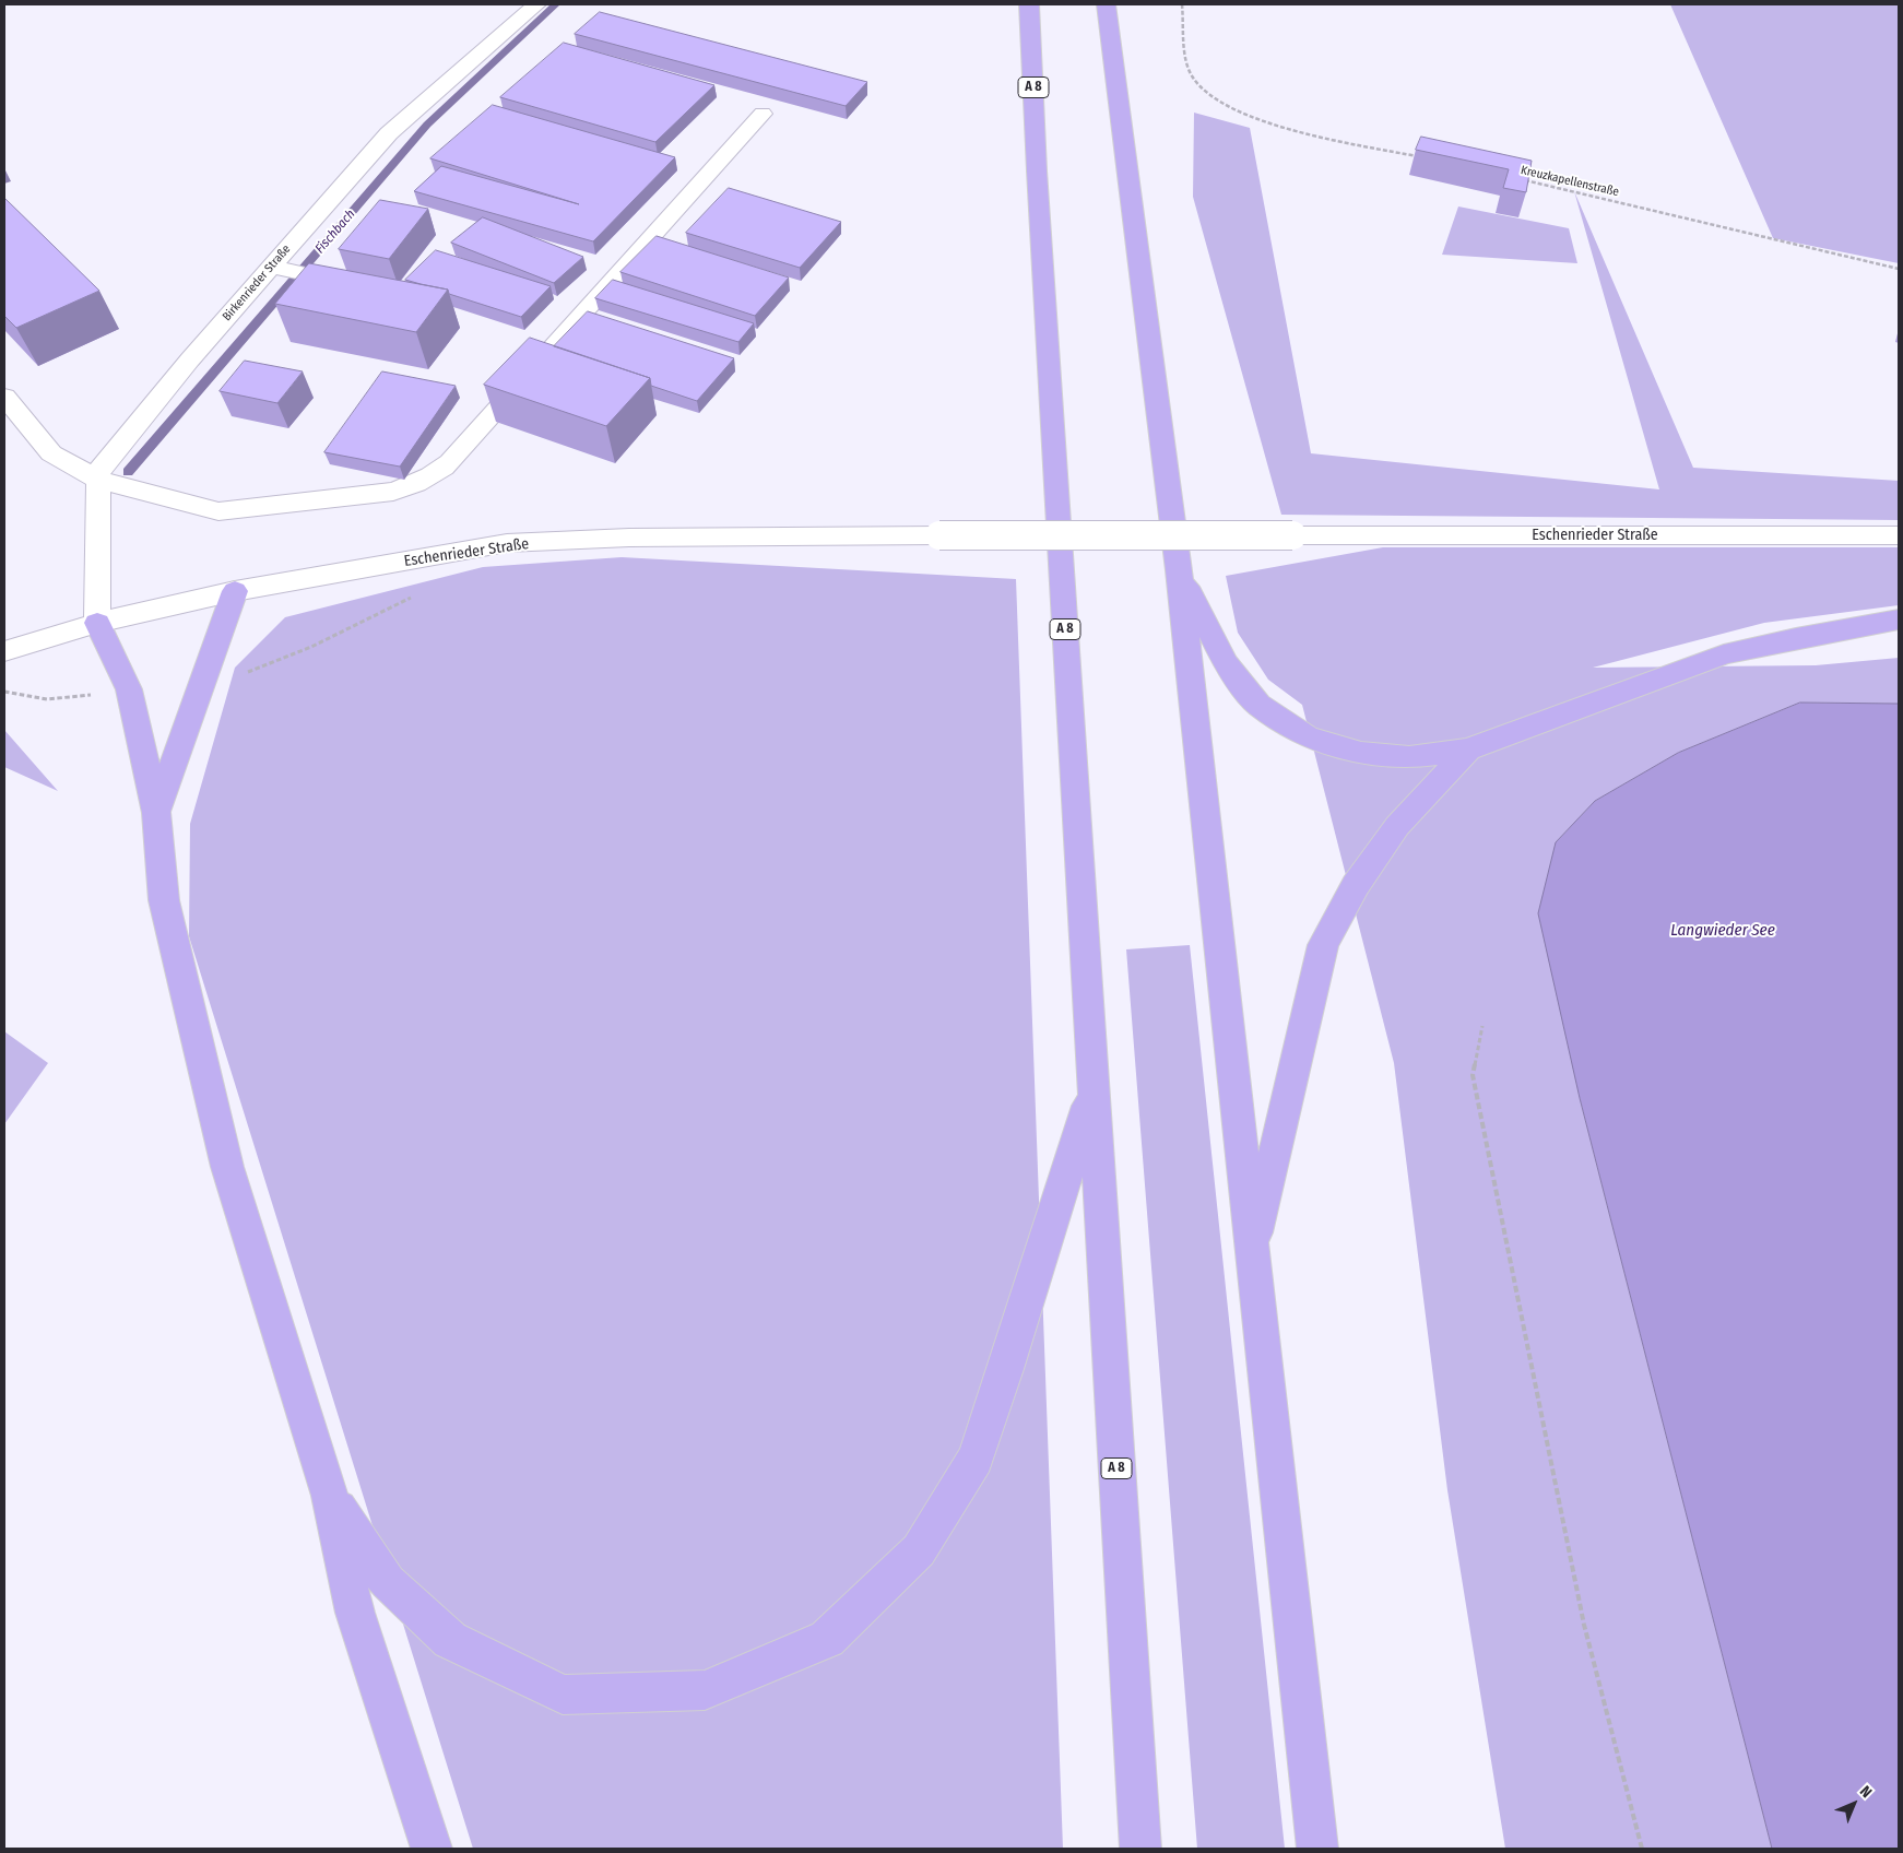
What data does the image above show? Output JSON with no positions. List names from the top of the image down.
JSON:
{
  "streets": {
    "highway": ["A 8"],
    "street": ["Birkenrieder Straße", "Eschenrieder Straße"],
    "path": ["Kreuzkapellenstraße"]
  },
  "crossings": [
    ["Birkenrieder Straße", "Eschenrieder Straße"]
  ],
  "water": ["Fischbach", "Langwieder See"],
  "north": "top right"
}
